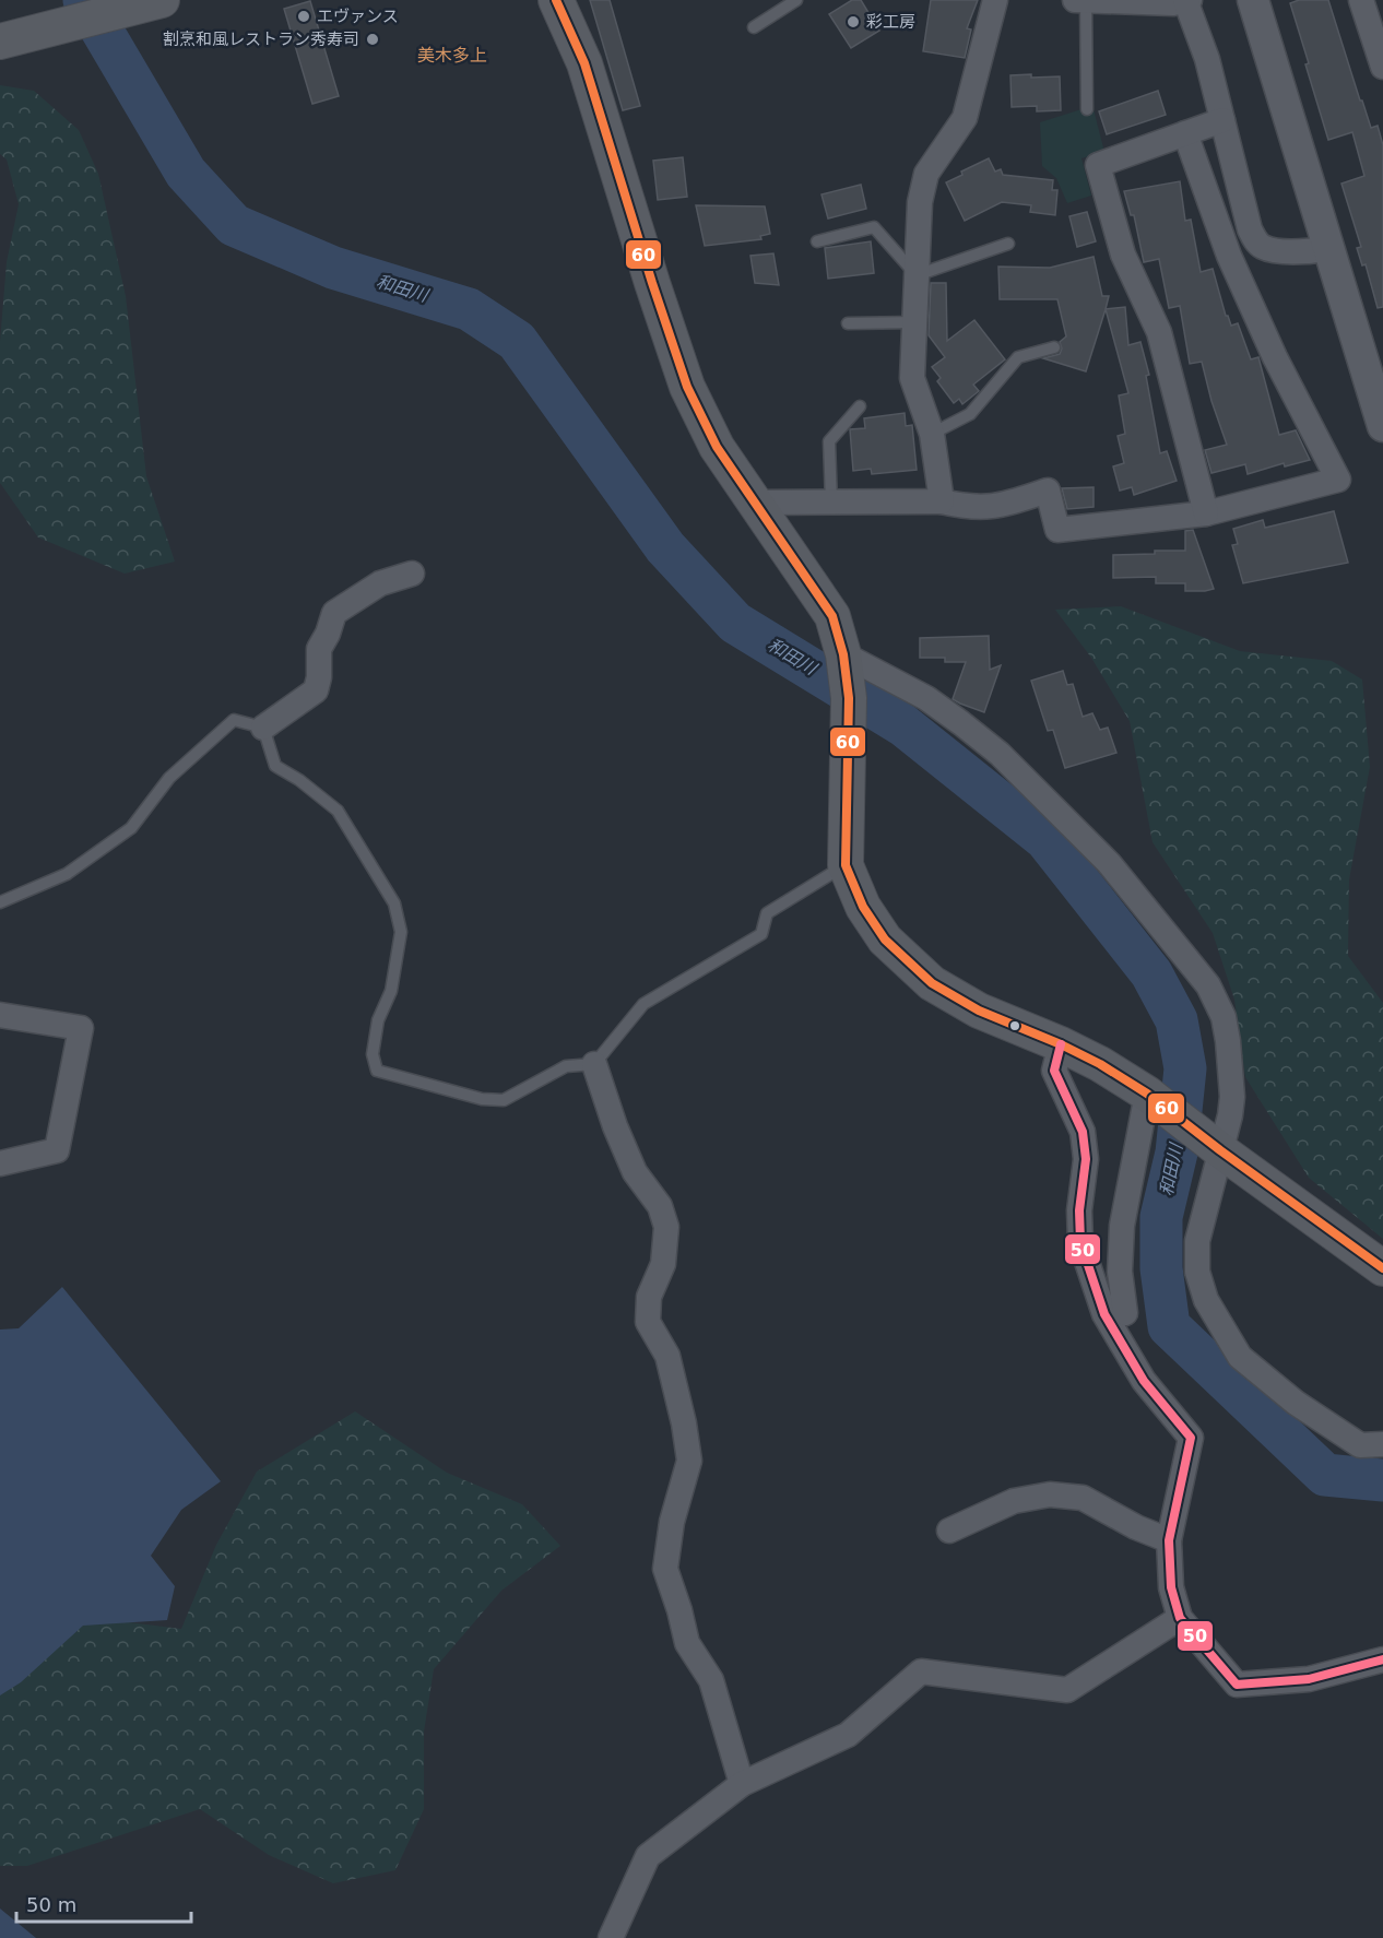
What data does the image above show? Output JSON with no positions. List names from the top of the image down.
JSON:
{
  "districts": ["美木多上"],
  "water": ["和田川"],
  "places": ["エヴァンス", "彩工房", "割烹和風レストラン秀寿司"],
  "lines": ["transit line 60", "transit line 50"],
  "scale_bar": "50 m"
}
